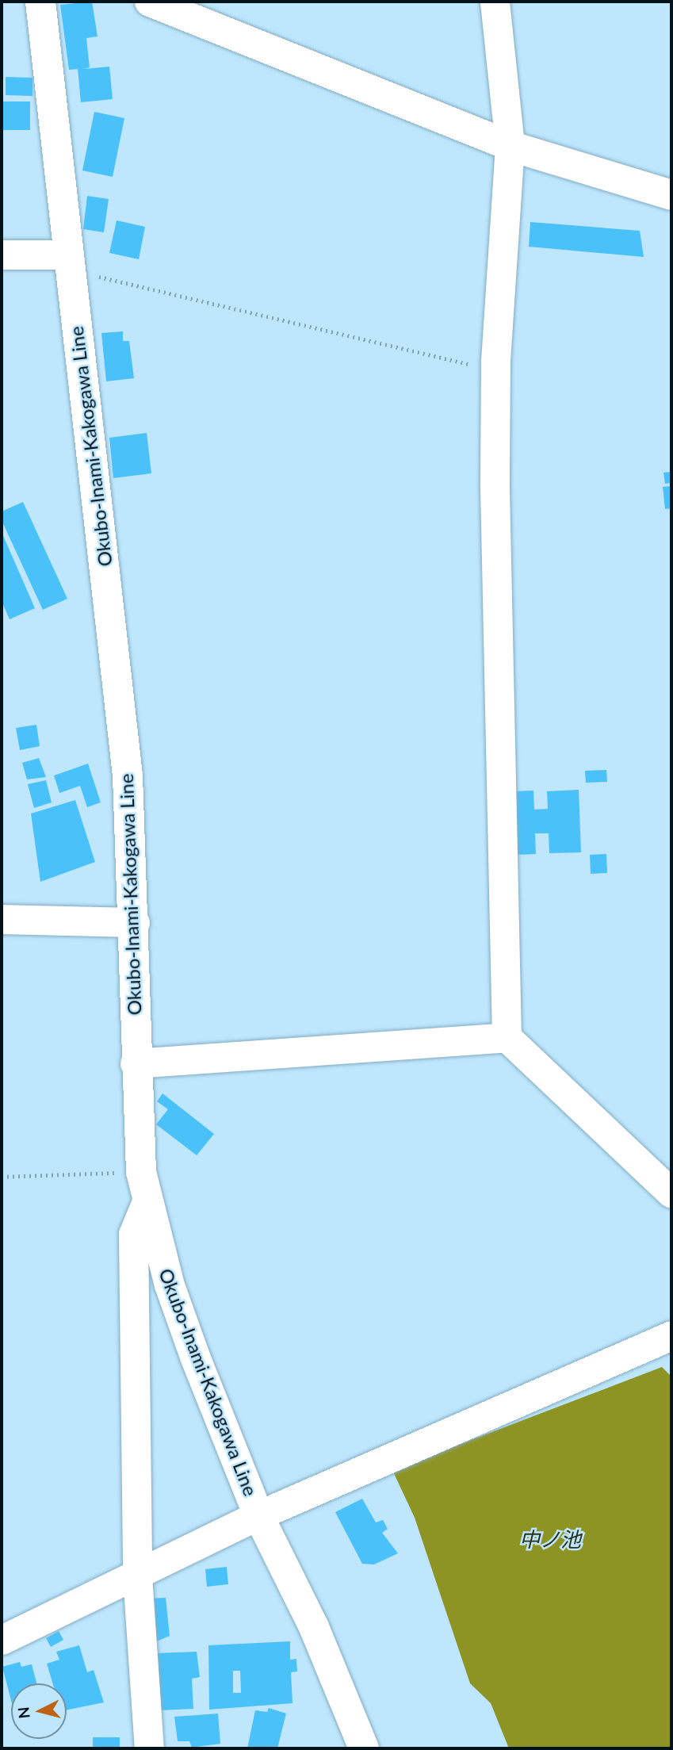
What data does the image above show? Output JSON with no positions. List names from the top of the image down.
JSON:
{
  "streets": {
    "main road": ["Okubo-Inami-Kakogawa Line"]
  },
  "water": ["中ノ池"],
  "north": "left"
}
